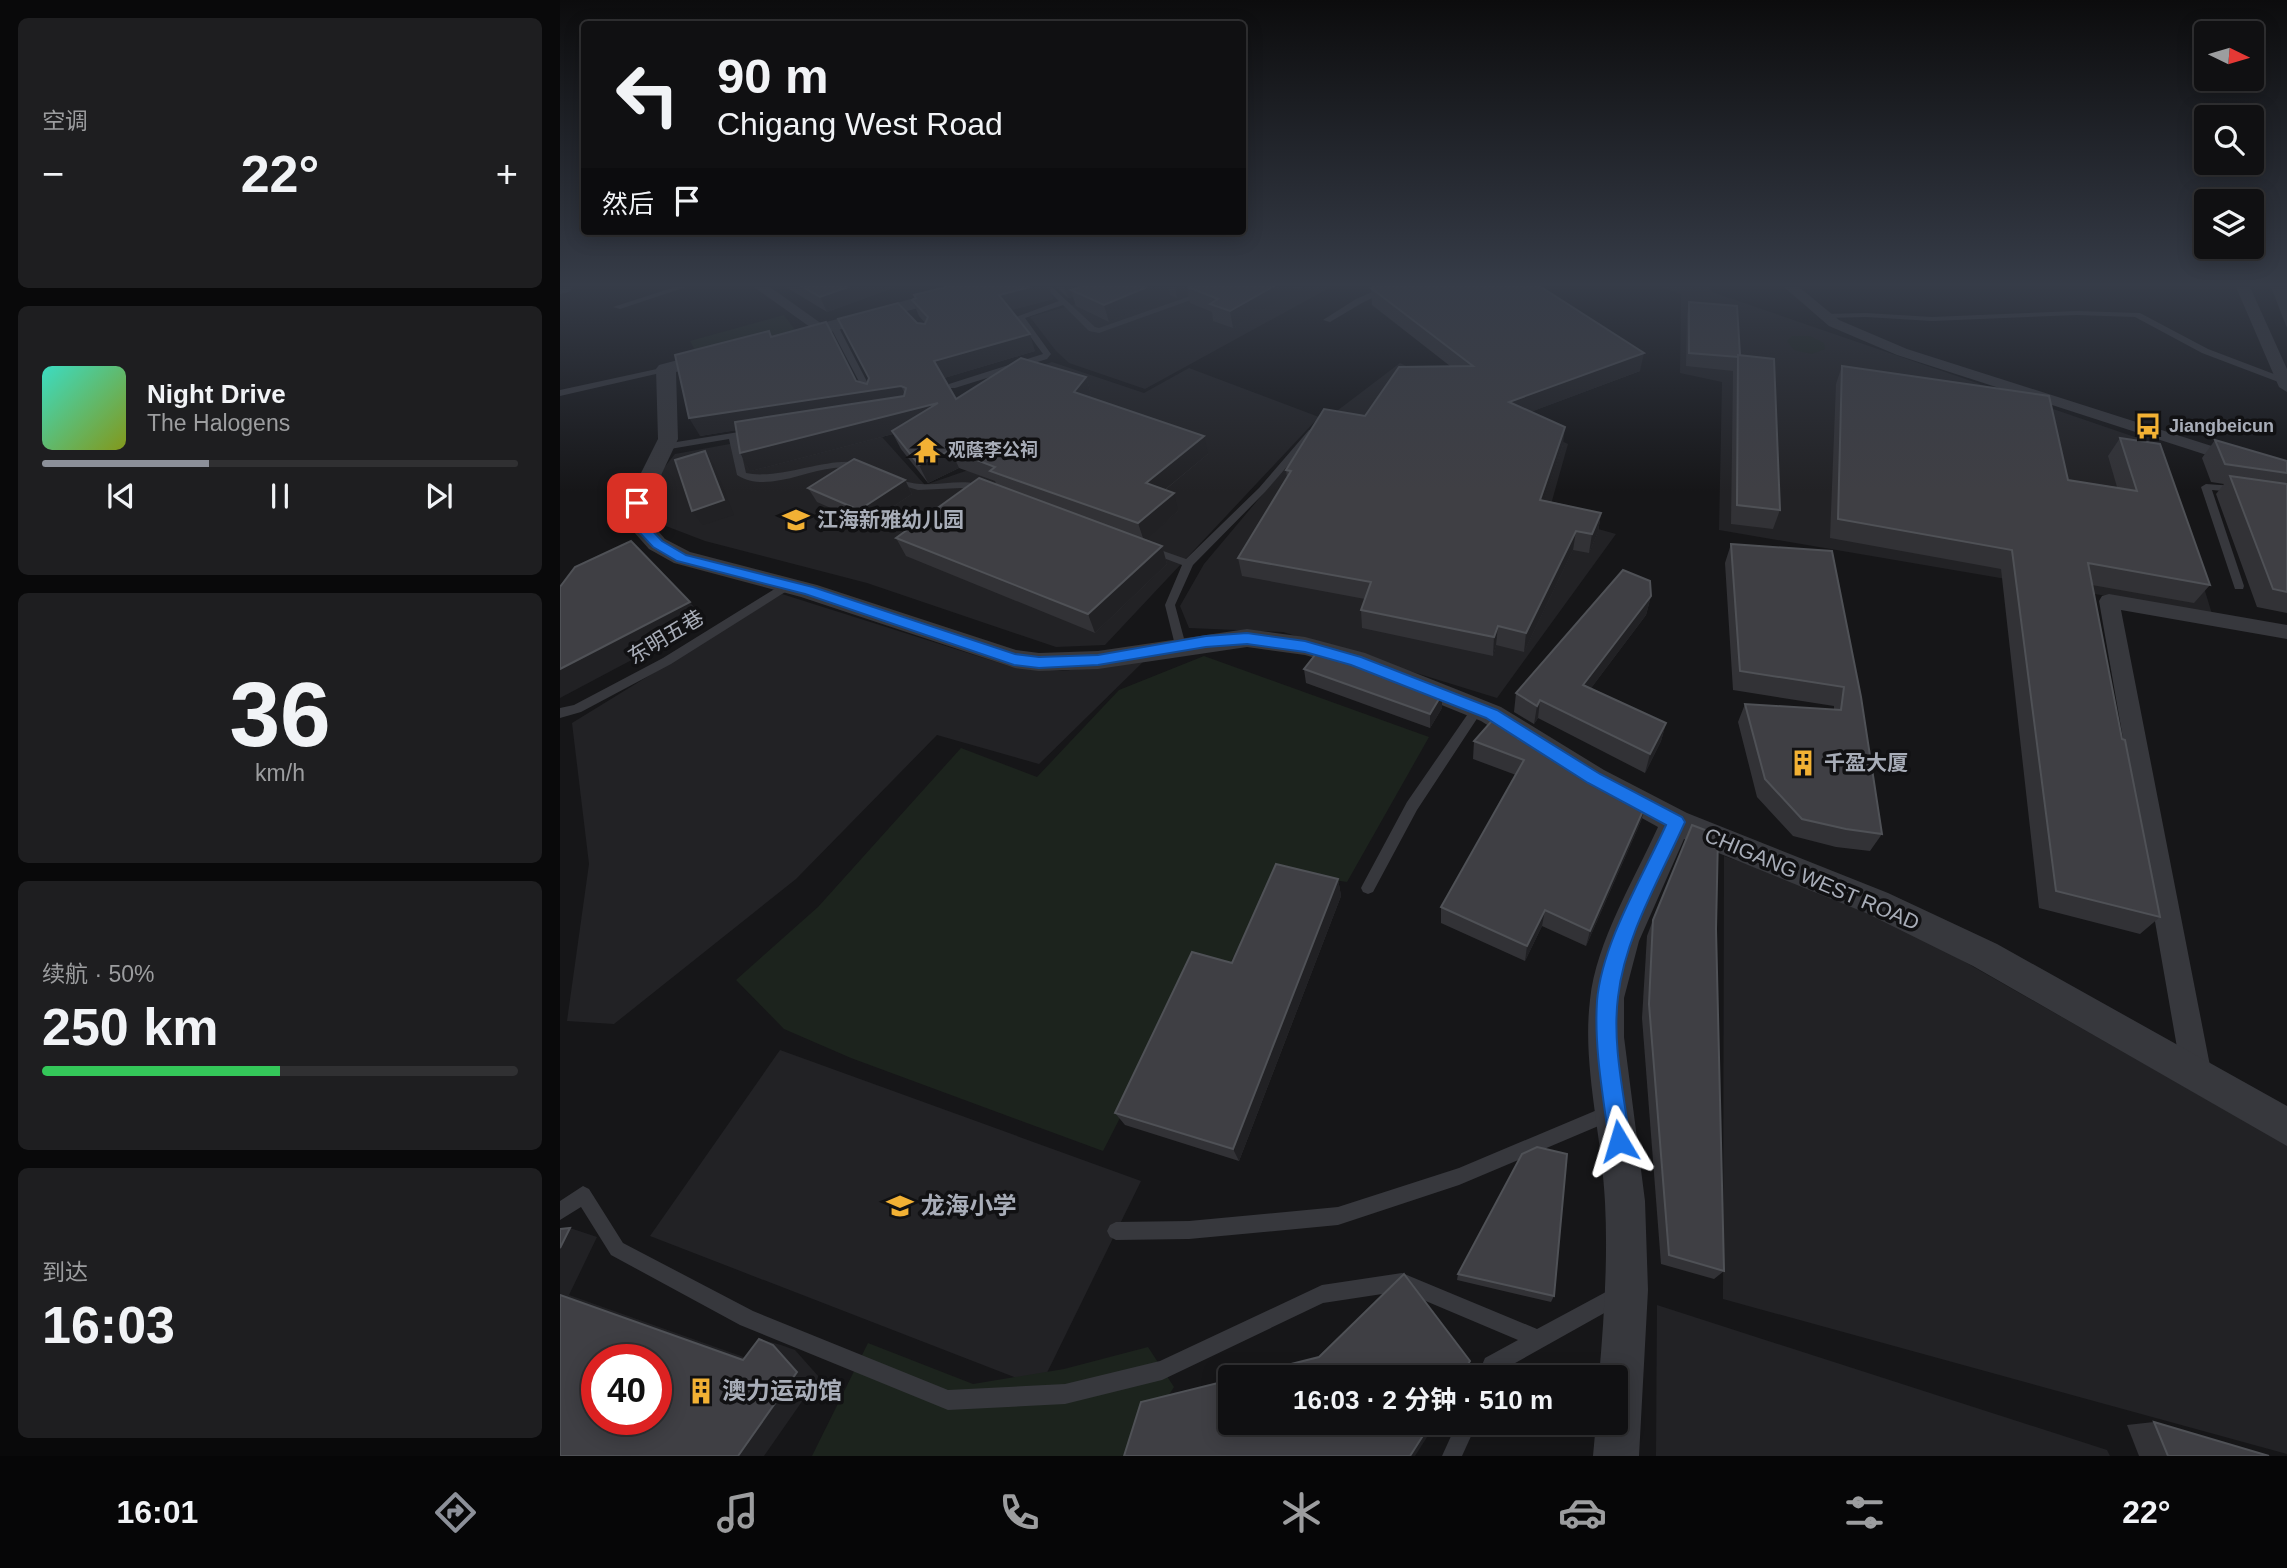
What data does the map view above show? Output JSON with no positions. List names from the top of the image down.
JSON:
{
  "streets": {
    "street": ["CHIGANG WEST ROAD"],
    "lane": ["东明五巷"]
  },
  "crossings": [
    ["东明五巷", "CHIGANG WEST ROAD"]
  ],
  "places": {
    "bus stop": ["Jiangbeicun"],
    "temple": ["观蔭李公祠"],
    "school or university": ["江海新雅幼儿园", "龙海小学"],
    "building": ["千盈大厦", "澳力运动馆"]
  },
  "north": "right",
  "page": {
    "tile": [
      "空调",
      ["36", "km/h"],
      ["续航 · 50%", "250 km"],
      ["到达", "16:03"]
    ],
    "turn": ["90 m", "Chigang West Road"],
    "heat": ["−", "22°", "+"],
    "then": "然后",
    "song": ["Night Drive", "The Halogens"],
    "limit": "40",
    "trip": "16:03 · 2 分钟 · 510 m",
    "tabs": ["16:01", "22°"]
  }
}
